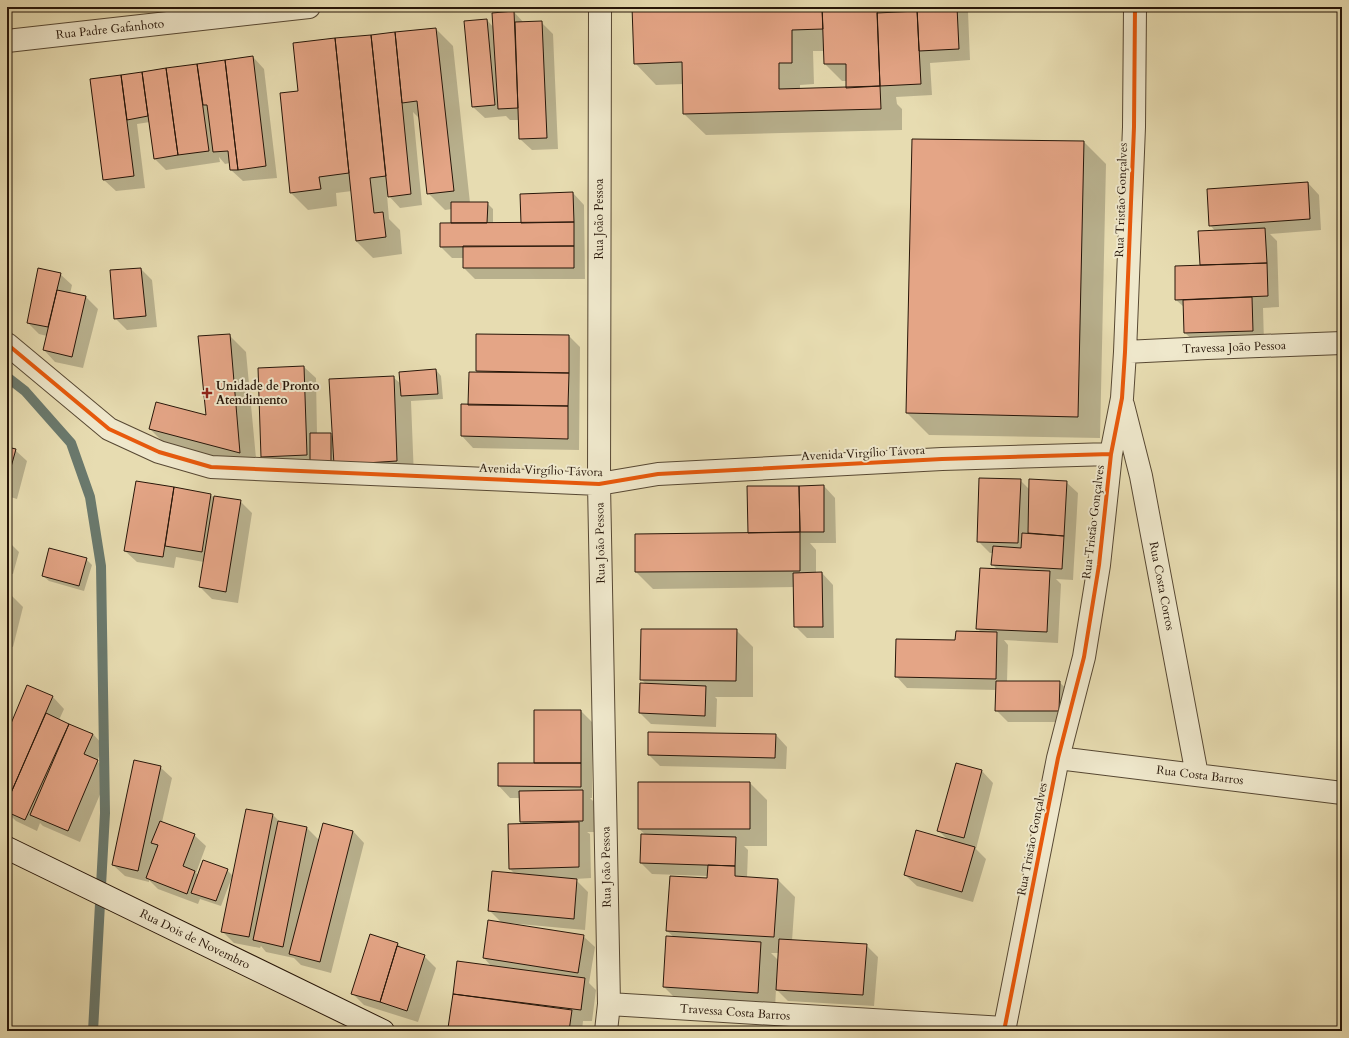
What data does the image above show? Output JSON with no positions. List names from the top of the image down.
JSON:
{
  "streets": {
    "street": [
      "Rua Padre Gafanhoto",
      "Rua Tristão Gonçalves",
      "Rua João Pessoa",
      "Travessa João Pessoa",
      "Avenida Virgílio Távora",
      "Rua Costa Corros",
      "Rua Costa Barros",
      "Rua Dois de Novembro",
      "Travessa Costa Barros"
    ]
  },
  "crossings": [
    ["Rua Tristão Gonçalves", "Travessa João Pessoa"],
    ["Rua Tristão Gonçalves", "Avenida Virgílio Távora"],
    ["Rua Tristão Gonçalves", "Rua Costa Corros"],
    ["Rua Tristão Gonçalves", "Rua Costa Barros"],
    ["Rua Tristão Gonçalves", "Travessa Costa Barros"],
    ["Rua João Pessoa", "Avenida Virgílio Távora"],
    ["Rua João Pessoa", "Travessa Costa Barros"],
    ["Rua Costa Corros", "Rua Costa Barros"]
  ],
  "places": {
    "health": ["Unidade de Pronto Atendimento"]
  }
}
